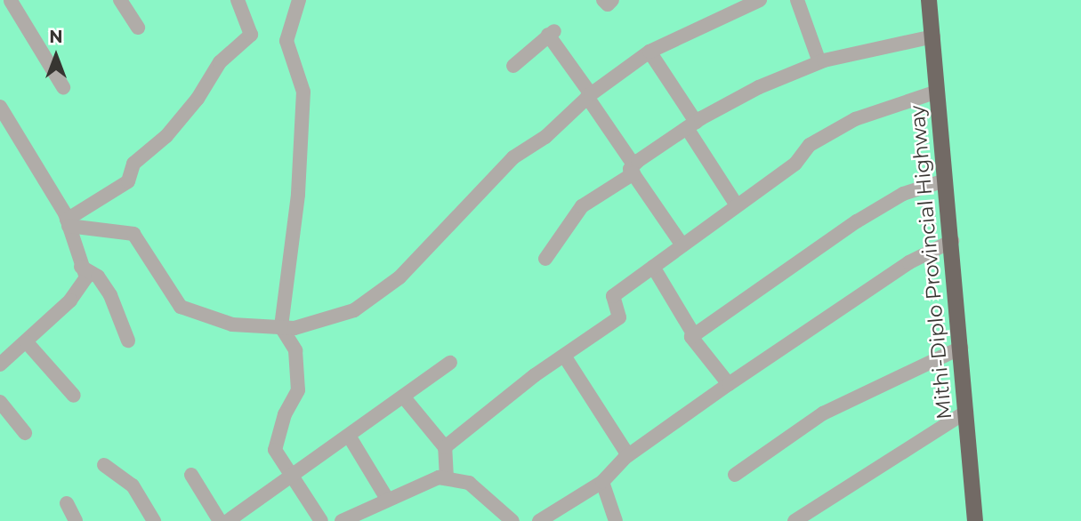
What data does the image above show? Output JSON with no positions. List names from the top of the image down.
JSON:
{
  "streets": {
    "main road": ["Mithi-Diplo Provincial Highway"]
  },
  "north": "top"
}
